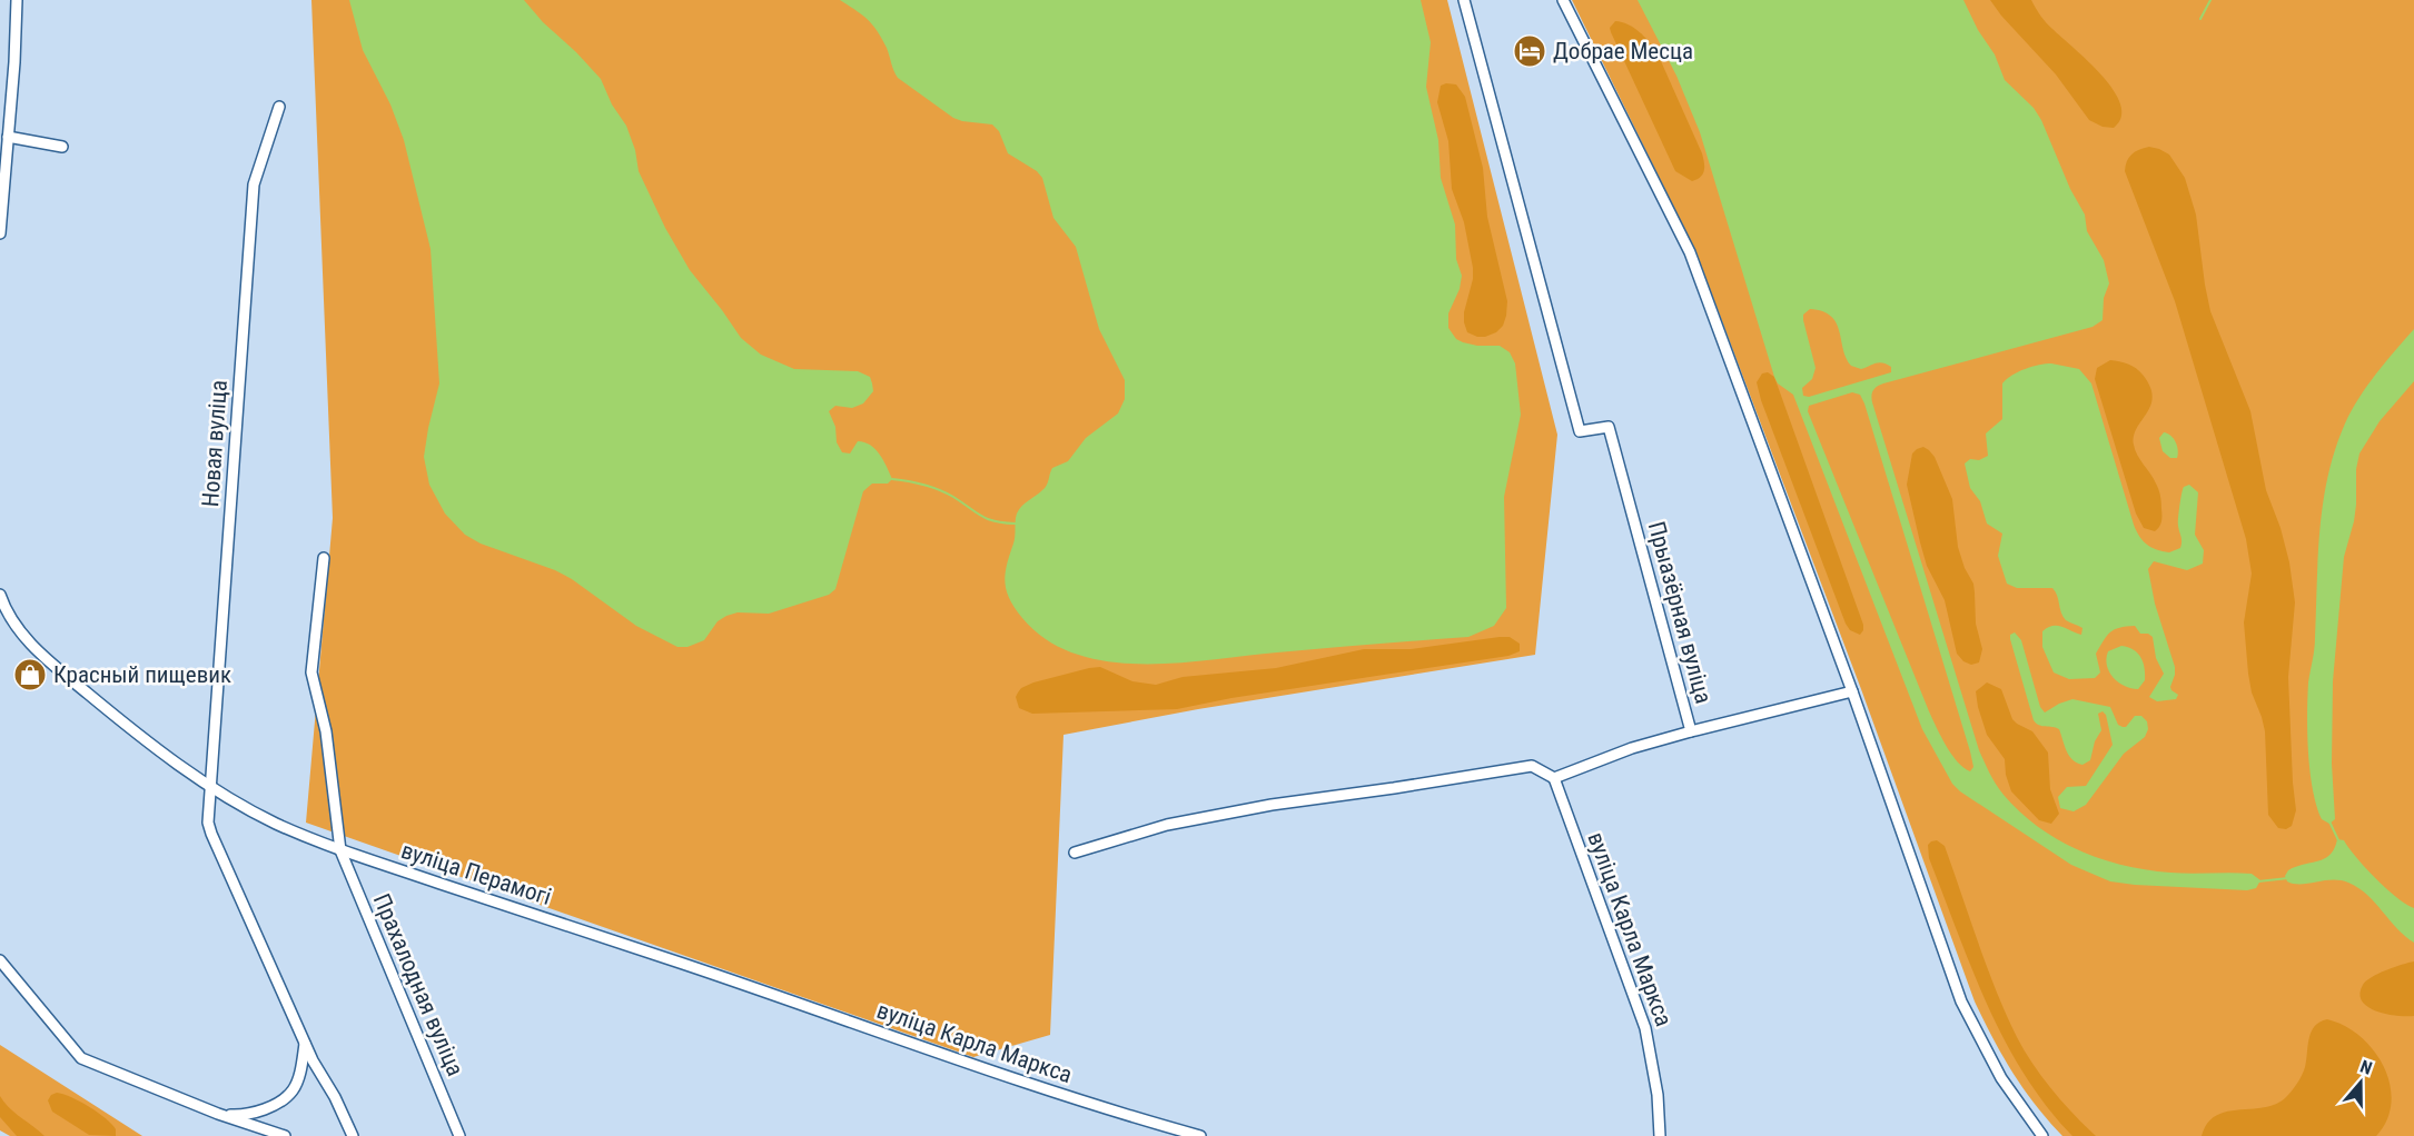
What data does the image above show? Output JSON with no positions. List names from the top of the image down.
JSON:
{
  "streets": {
    "street": [
      "Новая вуліца",
      "Прыазёрная вуліца",
      "вуліца Перамогі",
      "вуліца Карла Маркса",
      "Прахалодная вуліца"
    ]
  },
  "crossings": [
    ["Новая вуліца", "вуліца Перамогі"],
    ["Прыазёрная вуліца", "вуліца Карла Маркса"],
    ["вуліца Перамогі", "вуліца Карла Маркса"],
    ["вуліца Перамогі", "Прахалодная вуліца"]
  ],
  "places": {
    "hotel": ["Добрае Месца"],
    "shop": ["Красный пищевик"]
  },
  "north": "top"
}
